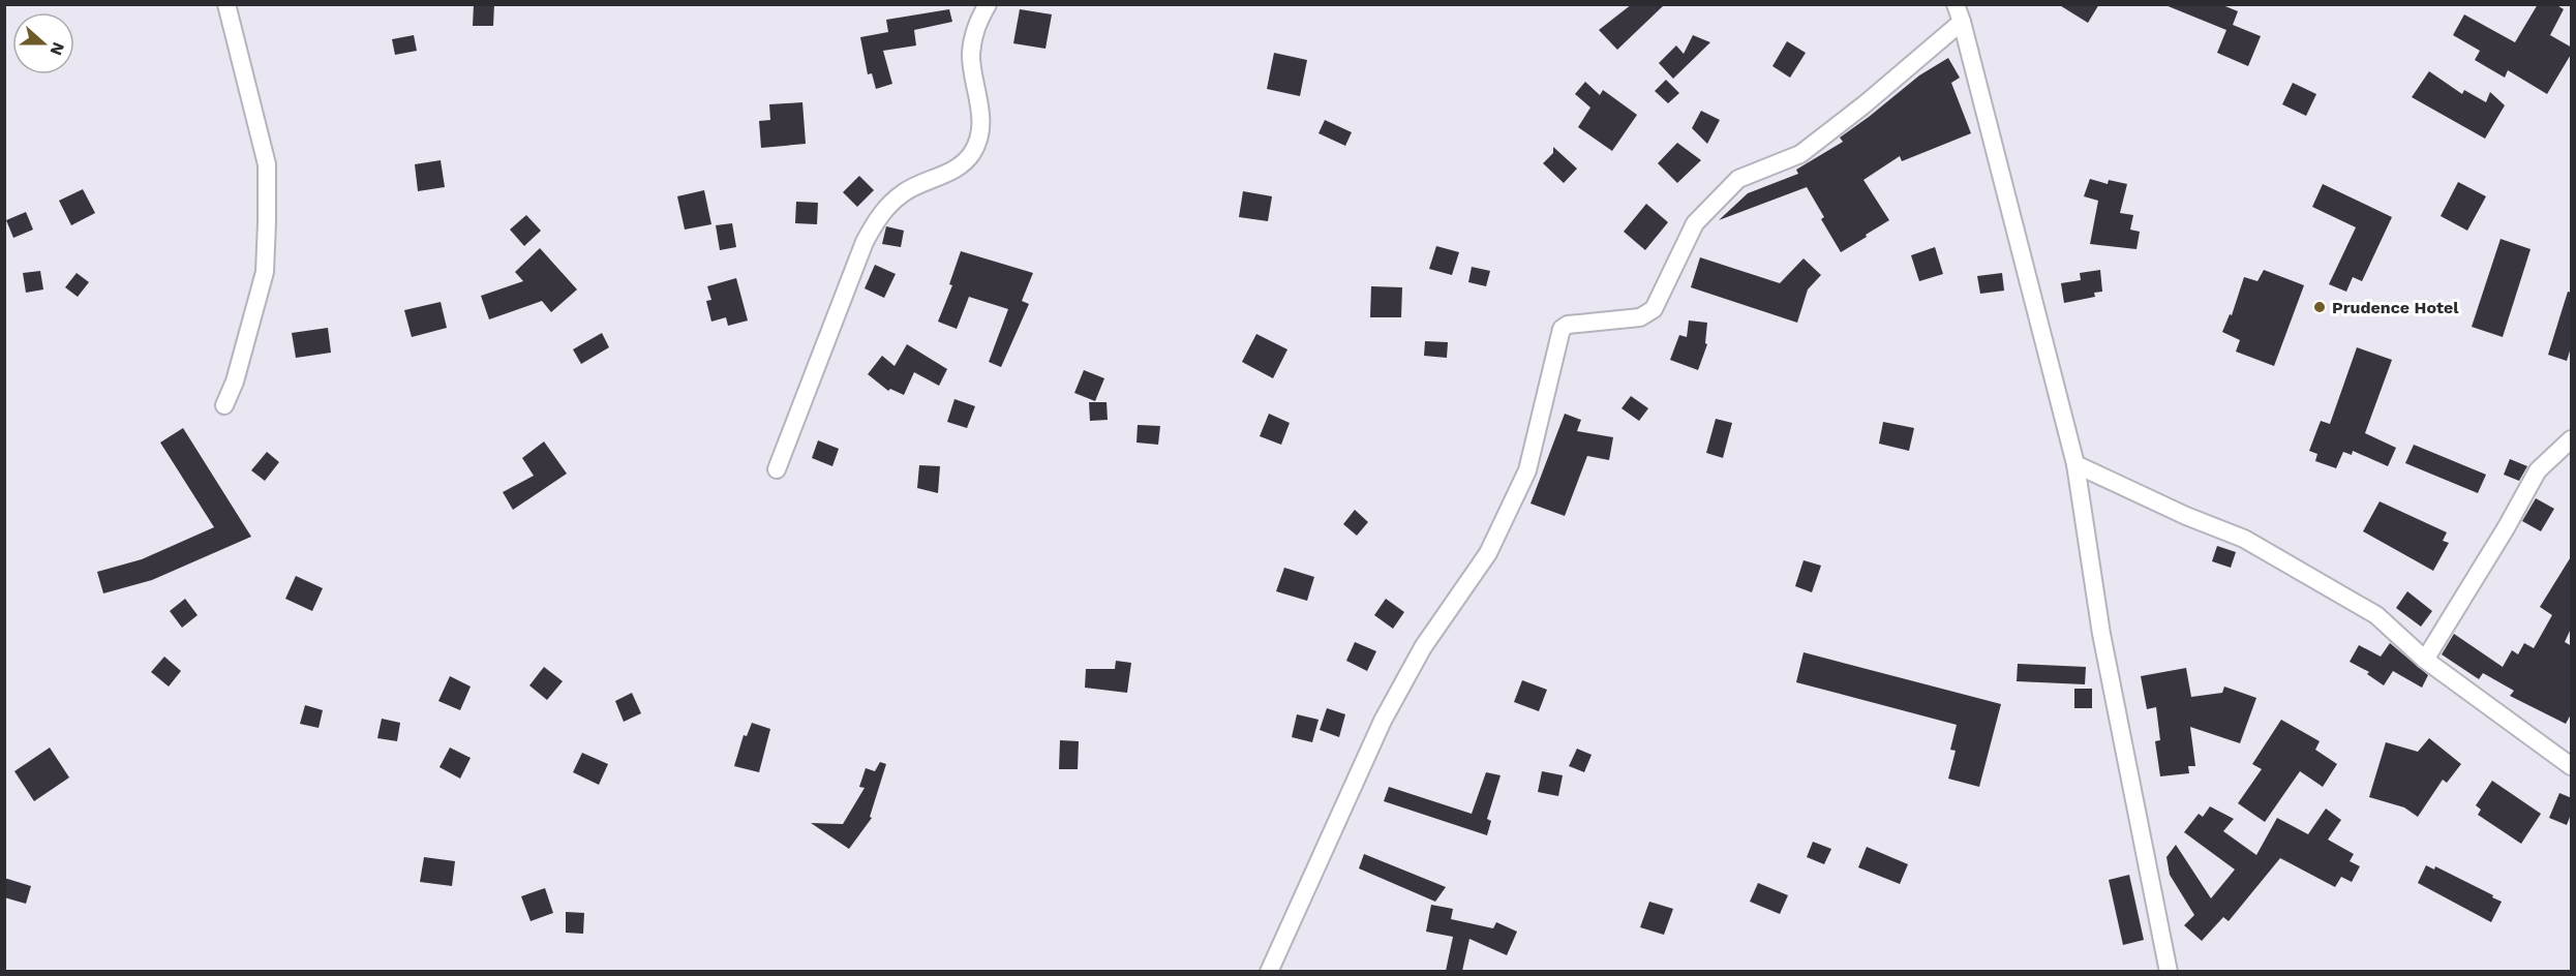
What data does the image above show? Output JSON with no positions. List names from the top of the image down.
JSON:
{
  "places": ["Prudence Hotel"],
  "north": "right"
}
